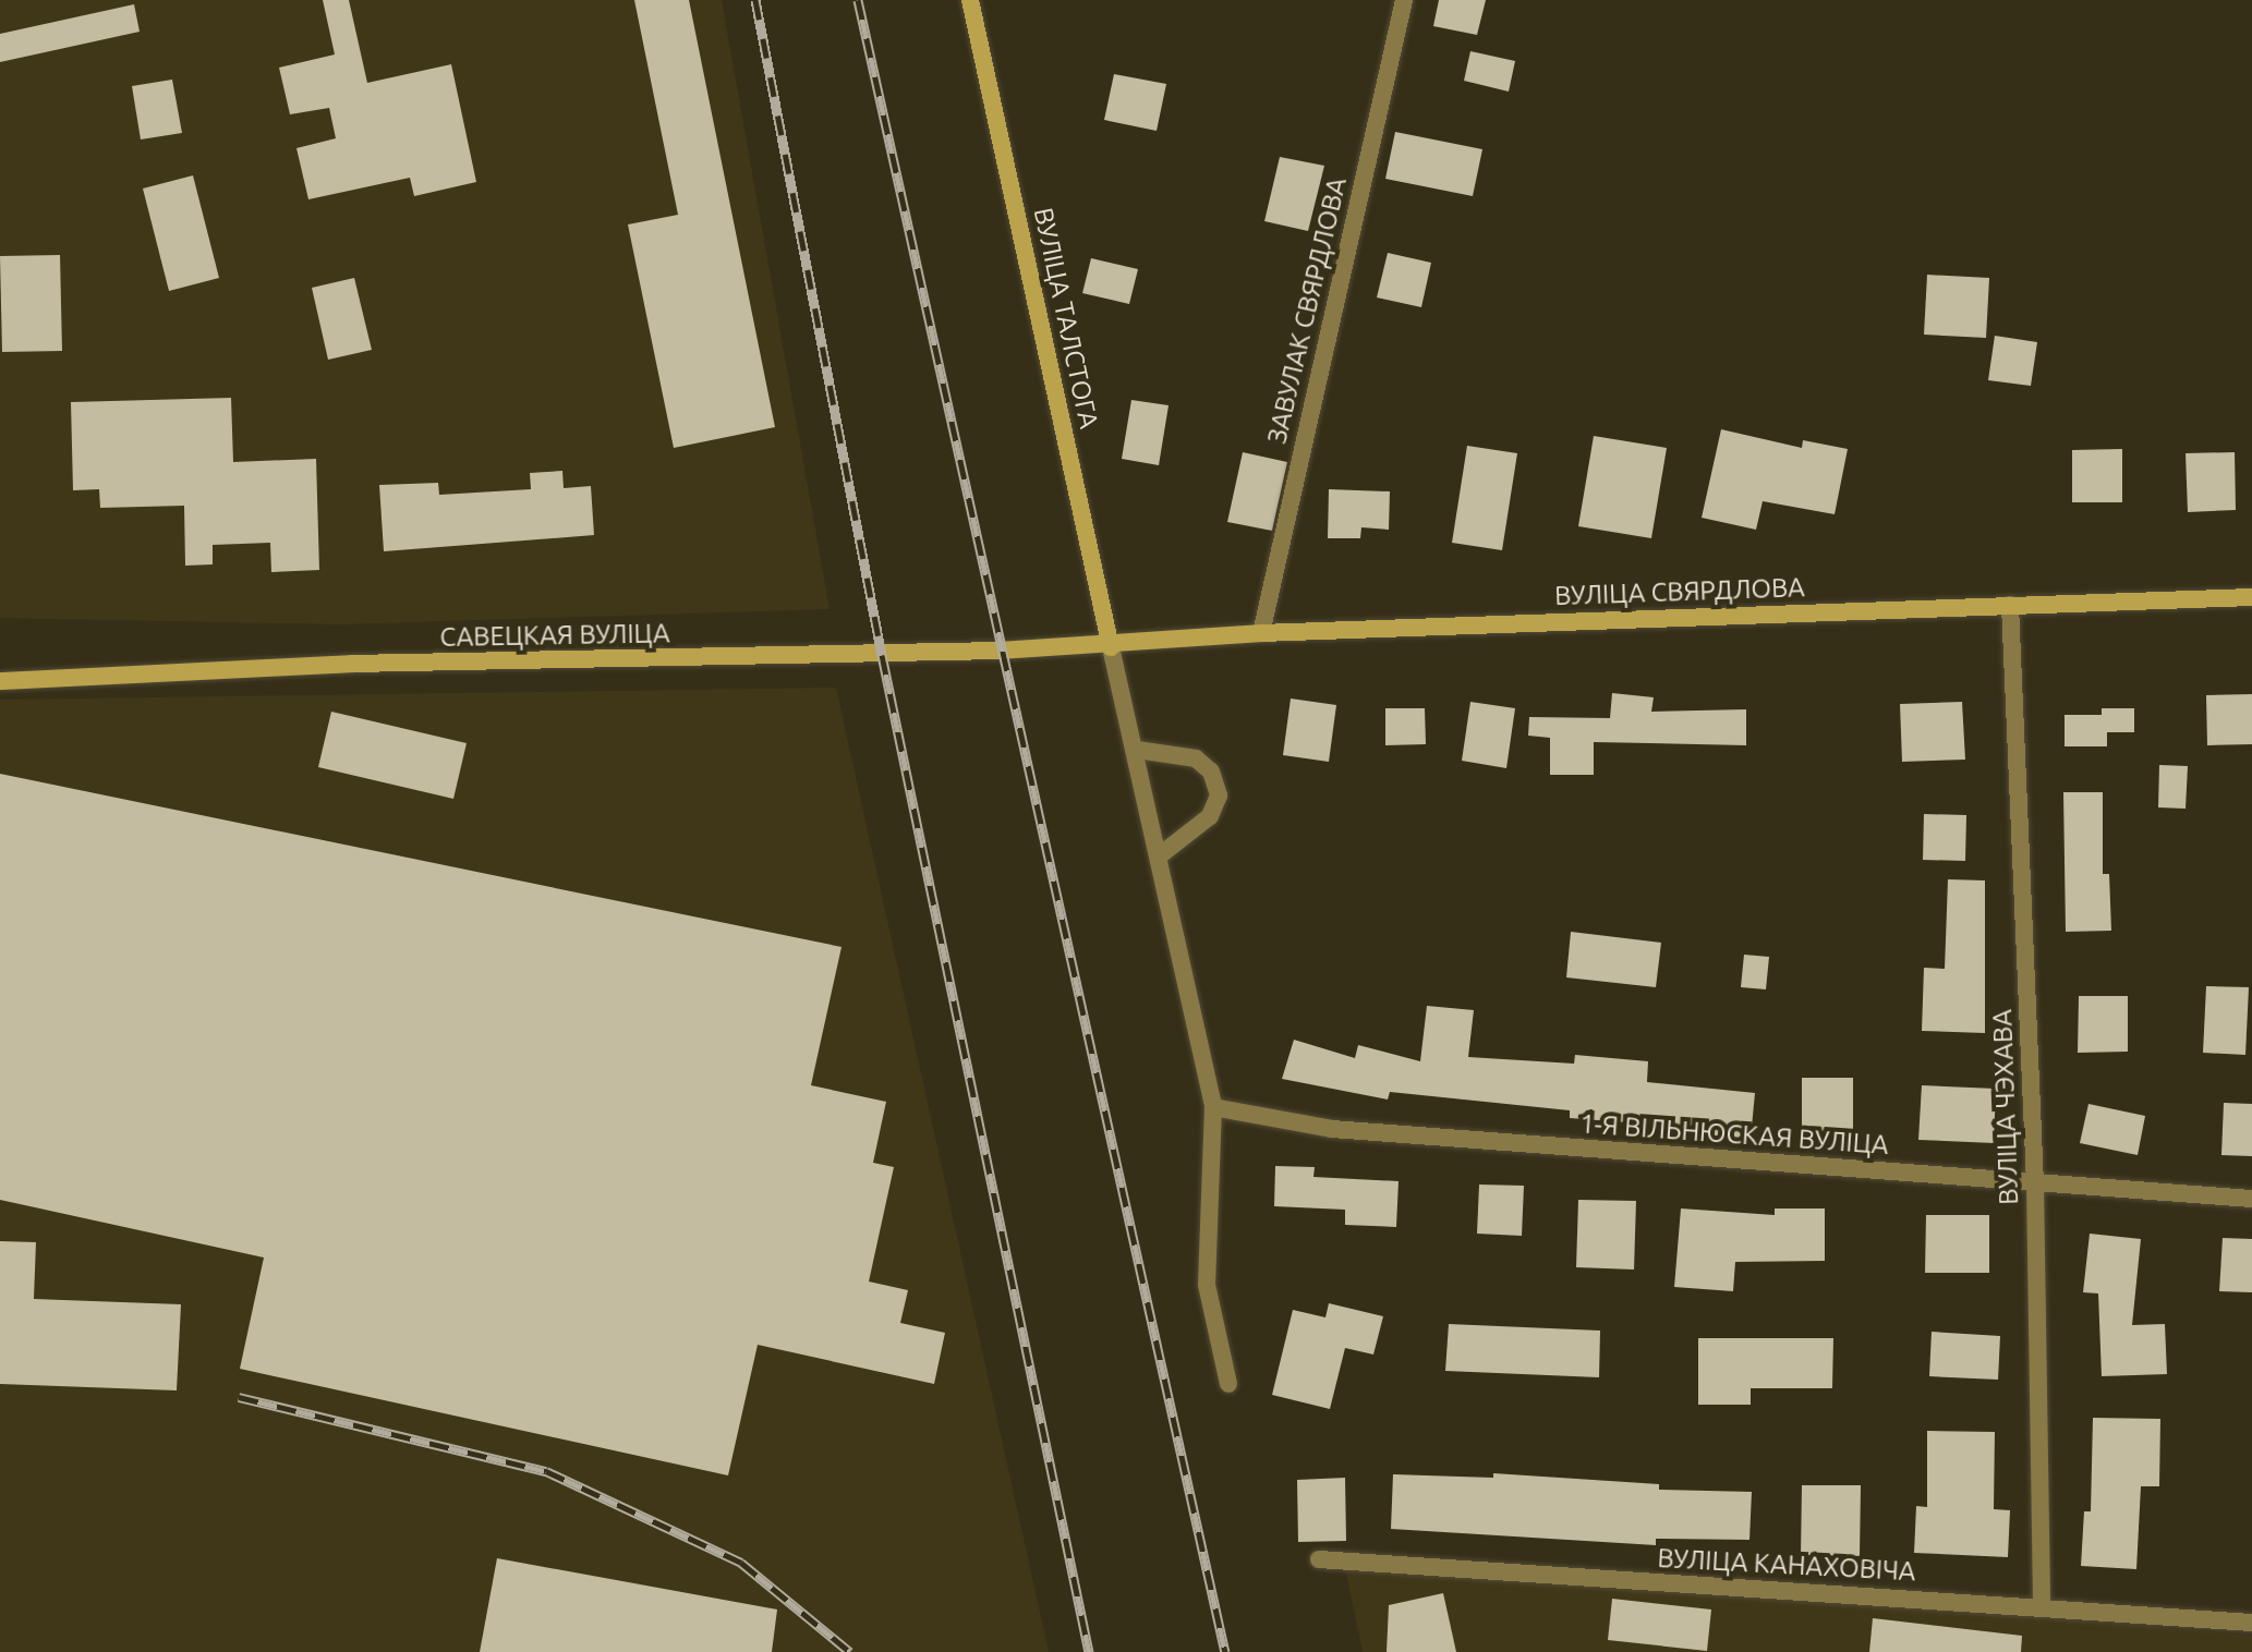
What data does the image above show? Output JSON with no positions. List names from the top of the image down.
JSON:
{
  "streets": {
    "main road": ["ВУЛІЦА ТАЛСТОГА", "ВУЛІЦА СВЯРДЛОВА", "САВЕЦКАЯ ВУЛІЦА"],
    "street": [
      "ЗАВУЛАК СВЯРДЛОВА",
      "ВУЛІЦА ЧЭХАВА",
      "1-Я ВІЛЬНЮСКАЯ ВУЛІЦА",
      "ВУЛІЦА КАНАХОВІЧА"
    ]
  },
  "crossings": [
    ["ЗАВУЛАК СВЯРДЛОВА", "ВУЛІЦА СВЯРДЛОВА"],
    ["ВУЛІЦА ТАЛСТОГА", "ВУЛІЦА СВЯРДЛОВА"],
    ["ВУЛІЦА ТАЛСТОГА", "САВЕЦКАЯ ВУЛІЦА"],
    ["ВУЛІЦА СВЯРДЛОВА", "САВЕЦКАЯ ВУЛІЦА"],
    ["ВУЛІЦА СВЯРДЛОВА", "ВУЛІЦА ЧЭХАВА"],
    ["ВУЛІЦА ЧЭХАВА", "1-Я ВІЛЬНЮСКАЯ ВУЛІЦА"],
    ["ВУЛІЦА ЧЭХАВА", "ВУЛІЦА КАНАХОВІЧА"]
  ]
}
